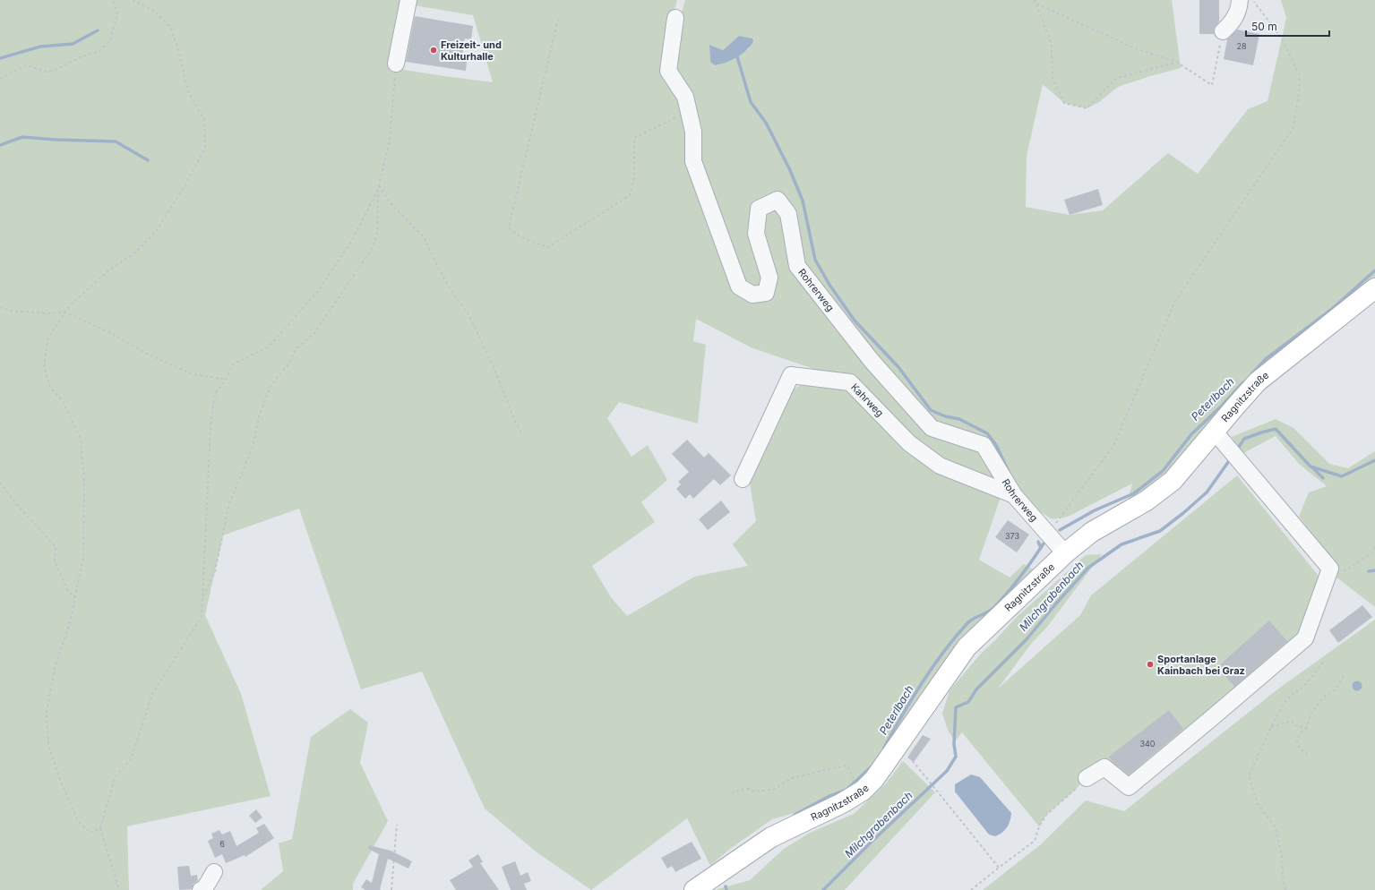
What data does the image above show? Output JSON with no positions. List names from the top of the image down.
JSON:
{
  "streets": {
    "main road": ["Ragnitzstraße"],
    "street": ["Rohrerweg", "Kahrweg"]
  },
  "crossings": [
    ["Rohrerweg", "Ragnitzstraße"],
    ["Rohrerweg", "Kahrweg"]
  ],
  "water": ["Peterlbach", "Milchgrabenbach"],
  "places": ["Freizeit- und Kulturhalle", "Sportanlage Kainbach bei Graz"],
  "house_numbers": [
    "28",
    "373",
    "340",
    "6"
  ],
  "scale_bar": "50 m"
}
